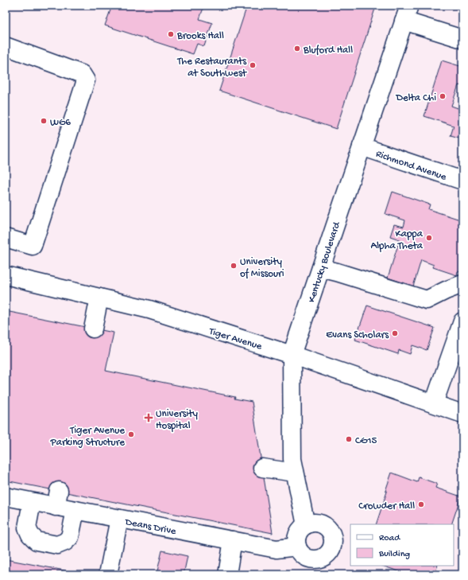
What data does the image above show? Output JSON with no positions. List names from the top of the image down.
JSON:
{
  "streets": {
    "street": [
      "Richmond Avenue",
      "Kentucky Boulevard",
      "Tiger Avenue",
      "Deans Drive"
    ]
  },
  "crossings": [
    ["Richmond Avenue", "Kentucky Boulevard"],
    ["Kentucky Boulevard", "Tiger Avenue"],
    ["Kentucky Boulevard", "Deans Drive"]
  ],
  "places": {
    "other": [
      "Brooks Hall",
      "Bluford Hall",
      "The Restaurants at Southwest",
      "Delta Chi",
      "WG6",
      "Kappa Alpha Theta",
      "University of Missouri",
      "Evans Scholars",
      "Tiger Avenue Parking Structure",
      "CG15",
      "Crowder Hall"
    ],
    "health": ["University Hospital"]
  },
  "legend": ["Road", "Building"]
}
